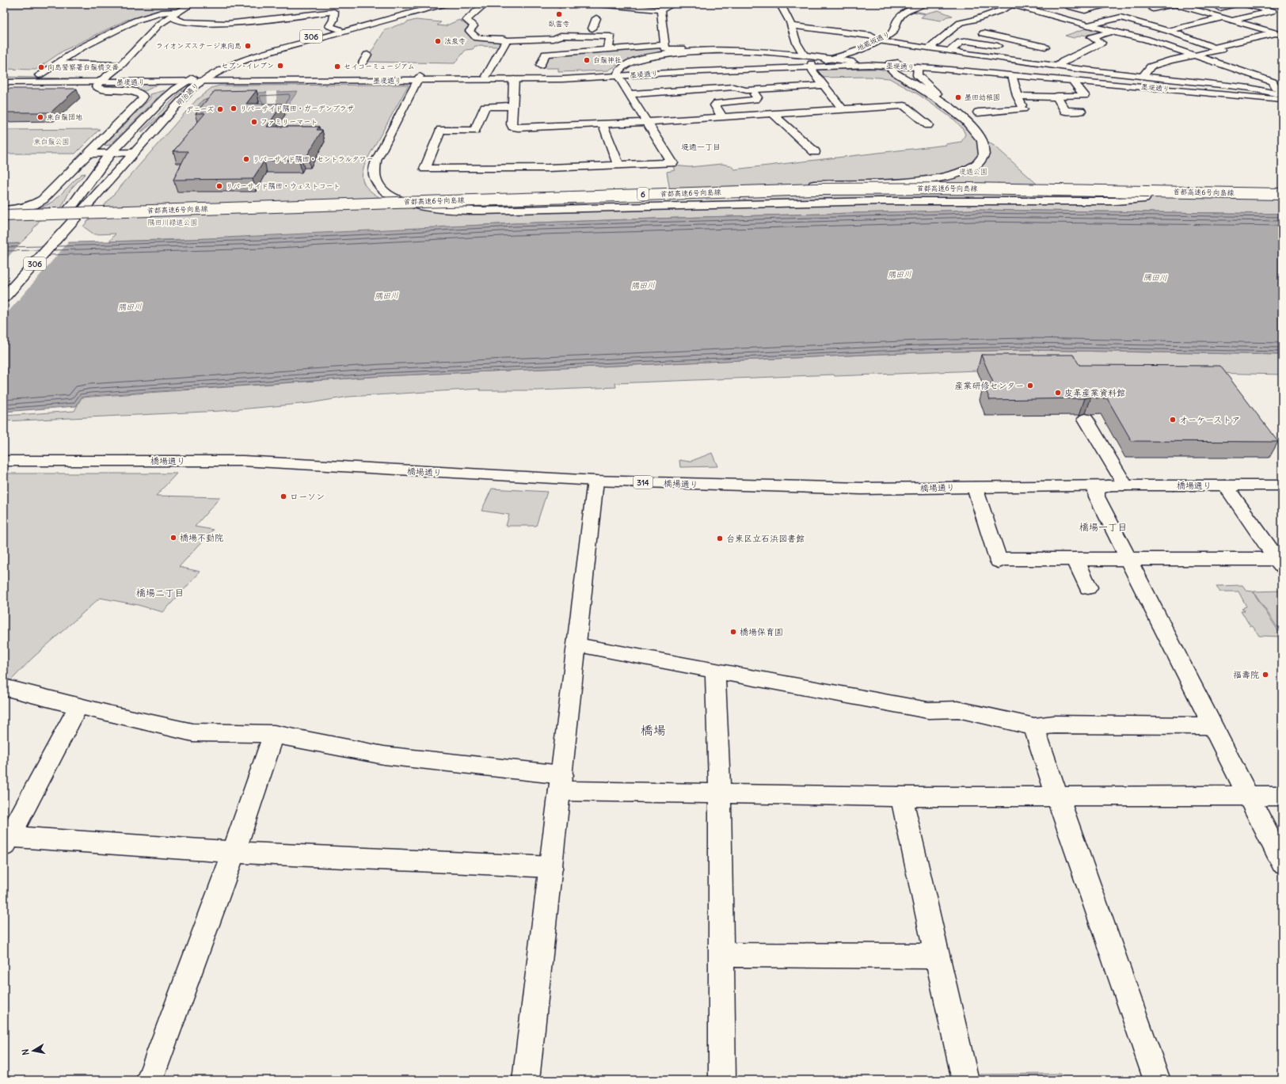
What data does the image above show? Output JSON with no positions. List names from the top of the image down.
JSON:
{
  "streets": {
    "main road": [
      "306",
      "地蔵坂通り",
      "墨堤通り",
      "明治通り",
      "首都高速6号向島線",
      "6",
      "橋場通り",
      "314"
    ]
  },
  "crossings": [
    ["地蔵坂通り", "墨堤通り"],
    ["墨堤通り", "明治通り"]
  ],
  "districts": [
    "堤通一丁目",
    "橋場一丁目",
    "橋場二丁目",
    "橋場"
  ],
  "water": ["隅田川"],
  "parks": ["東白鬚公園", "堤通公園", "隅田川緑道公園"],
  "places": [
    "臥雲寺",
    "法泉寺",
    "ライオンズステージ東向島",
    "白鬚神社",
    "セブン-イレブン",
    "セイコーミュージアム",
    "向島警察署白鬚橋交番",
    "墨田幼稚園",
    "リバーサイド隅田・ガーデンプラザ",
    "デニーズ",
    "東白鬚団地",
    "ファミリーマート",
    "リバーサイド隅田・セントラルタワー",
    "リバーサイド隅田・ウェストコート",
    "産業研修センター",
    "皮革産業資料館",
    "オーケーストア",
    "ローソン",
    "橋場不動院",
    "台東区立石浜図書館",
    "橋場保育園",
    "福壽院"
  ],
  "north": "left"
}
